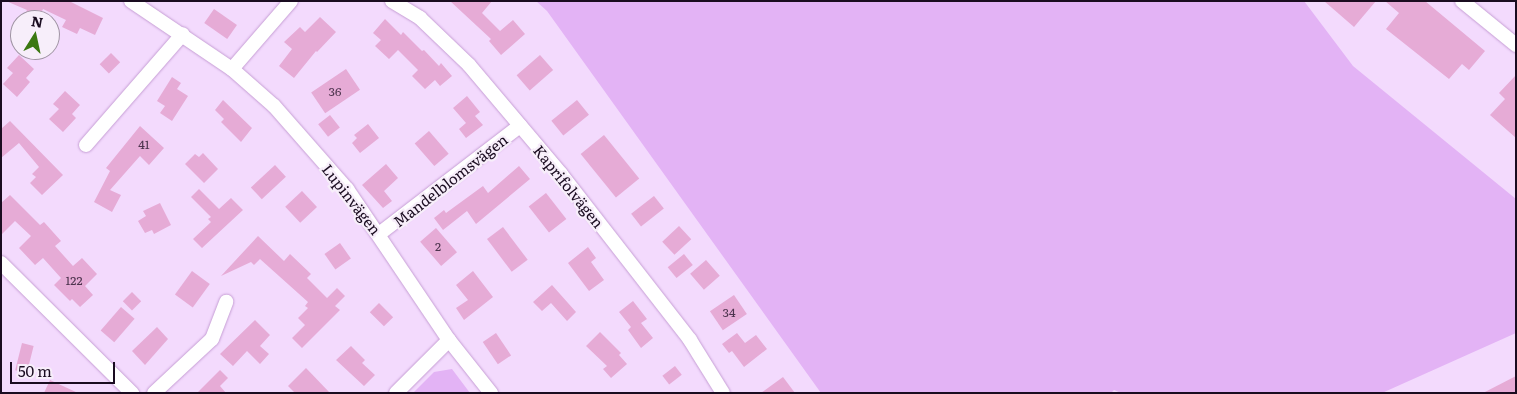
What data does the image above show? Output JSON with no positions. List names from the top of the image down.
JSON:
{
  "streets": {
    "street": ["Mandelblomsvägen", "Kaprifolvägen", "Lupinvägen"]
  },
  "crossings": [
    ["Mandelblomsvägen", "Kaprifolvägen"],
    ["Mandelblomsvägen", "Lupinvägen"]
  ],
  "house_numbers": [
    "36",
    "41",
    "2",
    "122",
    "34"
  ],
  "scale_bar": "50 m",
  "north": "top"
}
